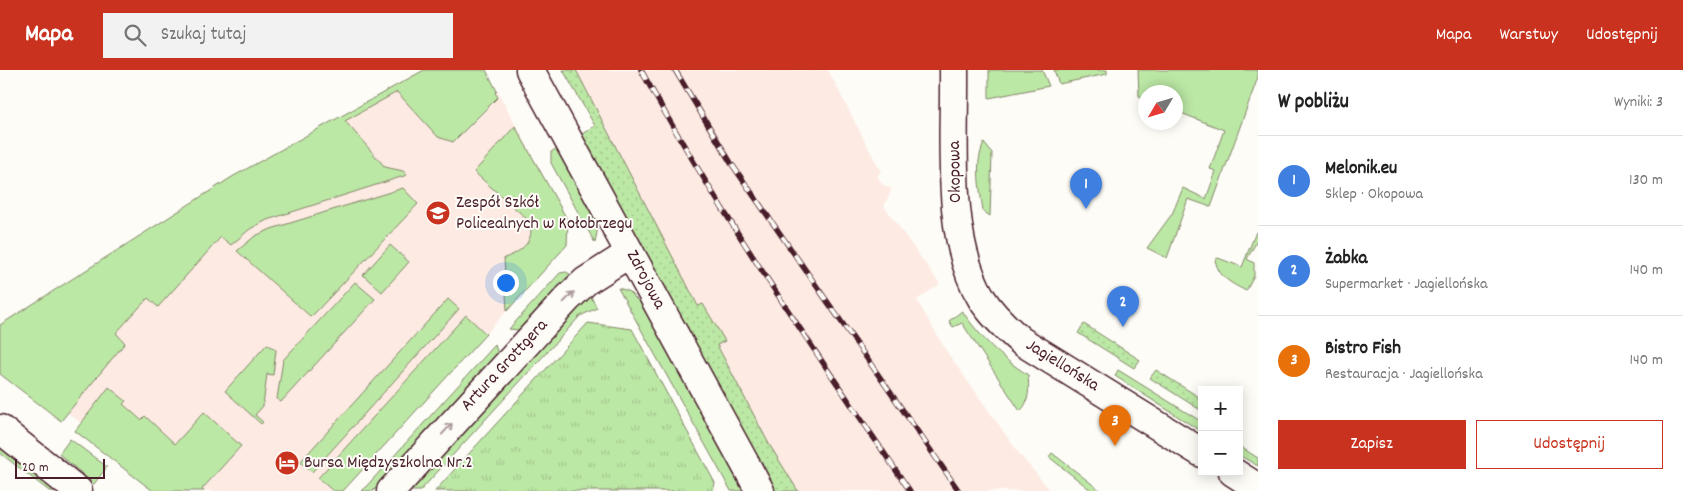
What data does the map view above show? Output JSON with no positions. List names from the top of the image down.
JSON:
{
  "streets": {
    "street": [
      "Okopowa",
      "Zdrojowa",
      "Artura Grottgera",
      "Jagiellońska"
    ]
  },
  "crossings": [
    ["Okopowa", "Jagiellońska"],
    ["Zdrojowa", "Artura Grottgera"]
  ],
  "one_way": ["Artura Grottgera"],
  "places": {
    "school or university": ["Zespół Szkół Policealnych w Kołobrzegu"],
    "hotel": ["Bursa Międzyszkolna Nr.2"]
  },
  "scale_bar": "20 m",
  "north": "bottom left",
  "page": {
    "header": "Mapa",
    "search": "Szukaj tutaj",
    "nav": ["Mapa", "Warstwy", "Udostępnij"],
    "heading": ["W pobliżu", "Wyniki: 3"],
    "list": [
      {
        "mark": "1",
        "name": "Melonik.eu",
        "note": "Sklep · Okopowa",
        "value": "130 m"
      },
      {
        "mark": "2",
        "name": "Żabka",
        "note": "Supermarket · Jagiellońska",
        "value": "140 m"
      },
      {
        "mark": "3",
        "name": "Bistro Fish",
        "note": "Restauracja · Jagiellońska",
        "value": "140 m"
      }
    ],
    "pins": ["1", "2", "3"],
    "map_buttons": ["+", "−"],
    "buttons": ["Zapisz", "Udostępnij"],
    "scale": "20 m"
  }
}
